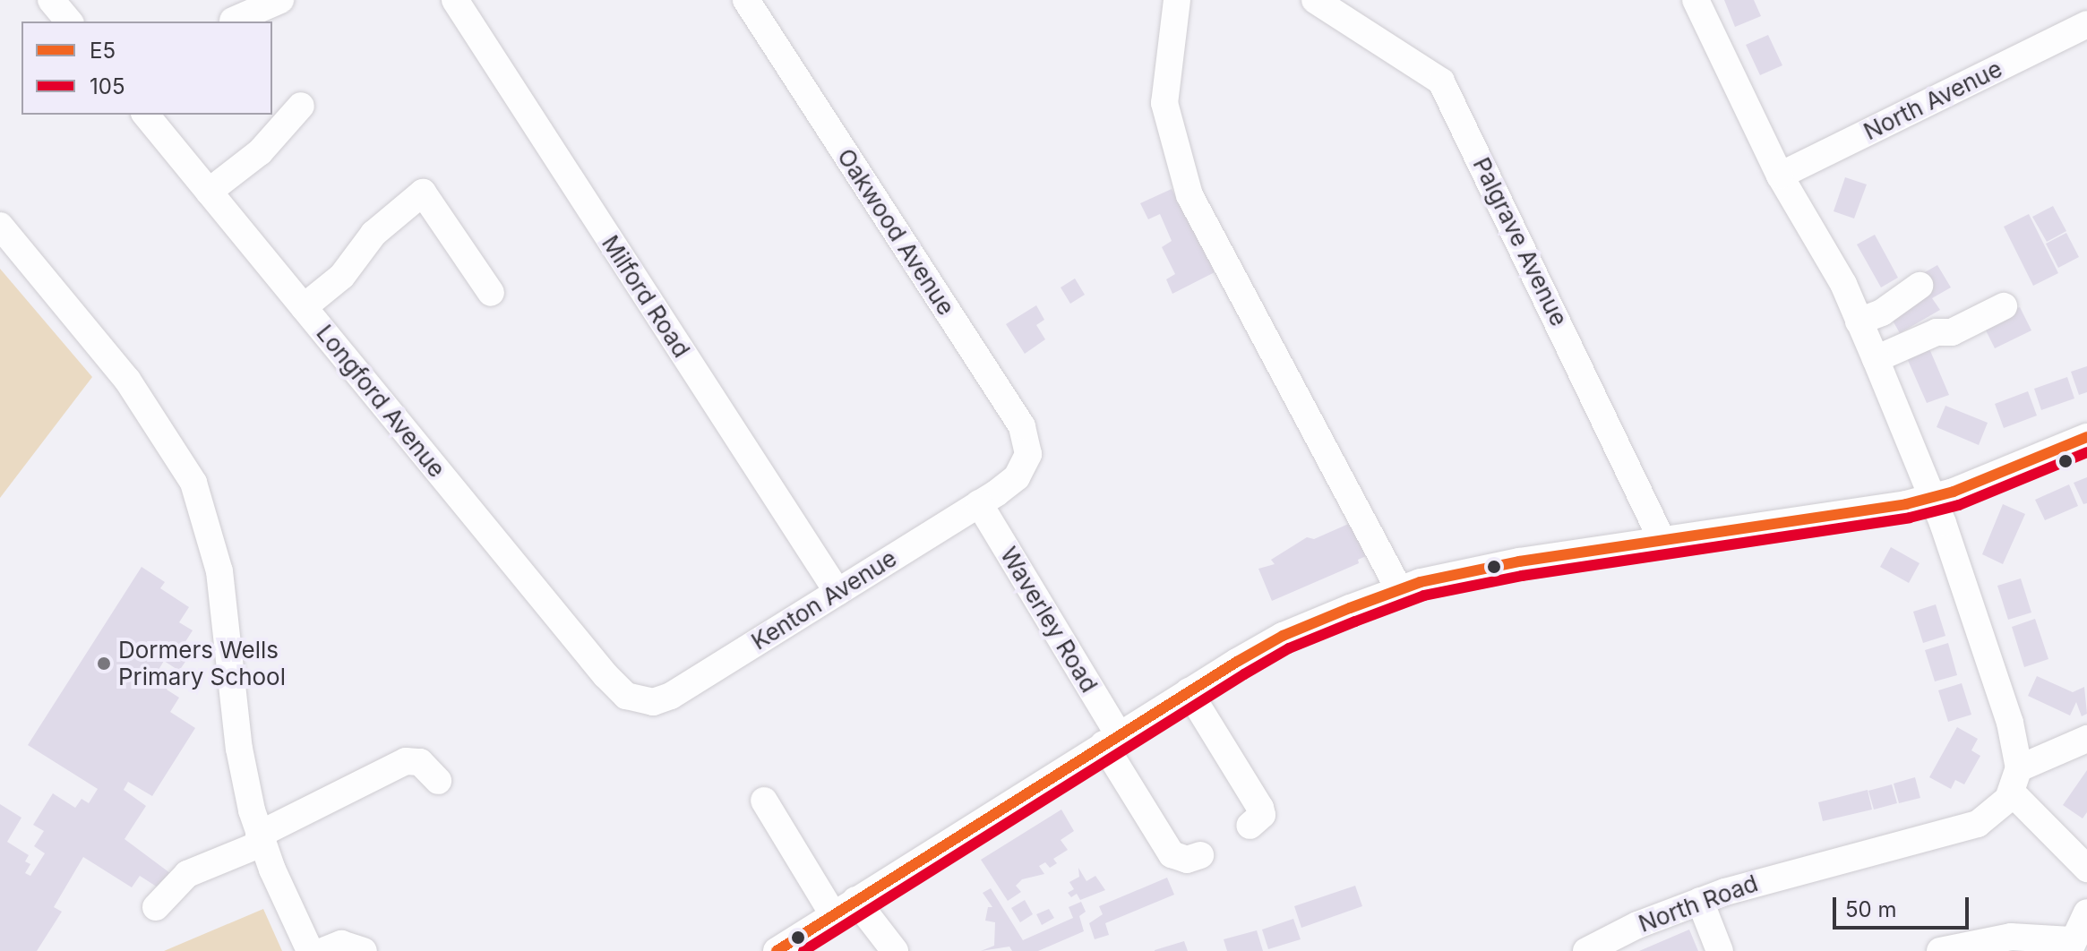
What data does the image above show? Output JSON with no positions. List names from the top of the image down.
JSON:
{
  "streets": {
    "street": [
      "North Avenue",
      "Oakwood Avenue",
      "Palgrave Avenue",
      "Milford Road",
      "Longford Avenue",
      "Kenton Avenue",
      "Waverley Road",
      "North Road"
    ]
  },
  "crossings": [
    ["Oakwood Avenue", "Kenton Avenue"],
    ["Milford Road", "Kenton Avenue"],
    ["Longford Avenue", "Kenton Avenue"],
    ["Kenton Avenue", "Waverley Road"]
  ],
  "places": ["Dormers Wells Primary School"],
  "lines": ["transit line E5", "transit line 105"],
  "legend": ["E5", "105"],
  "scale_bar": "50 m"
}
